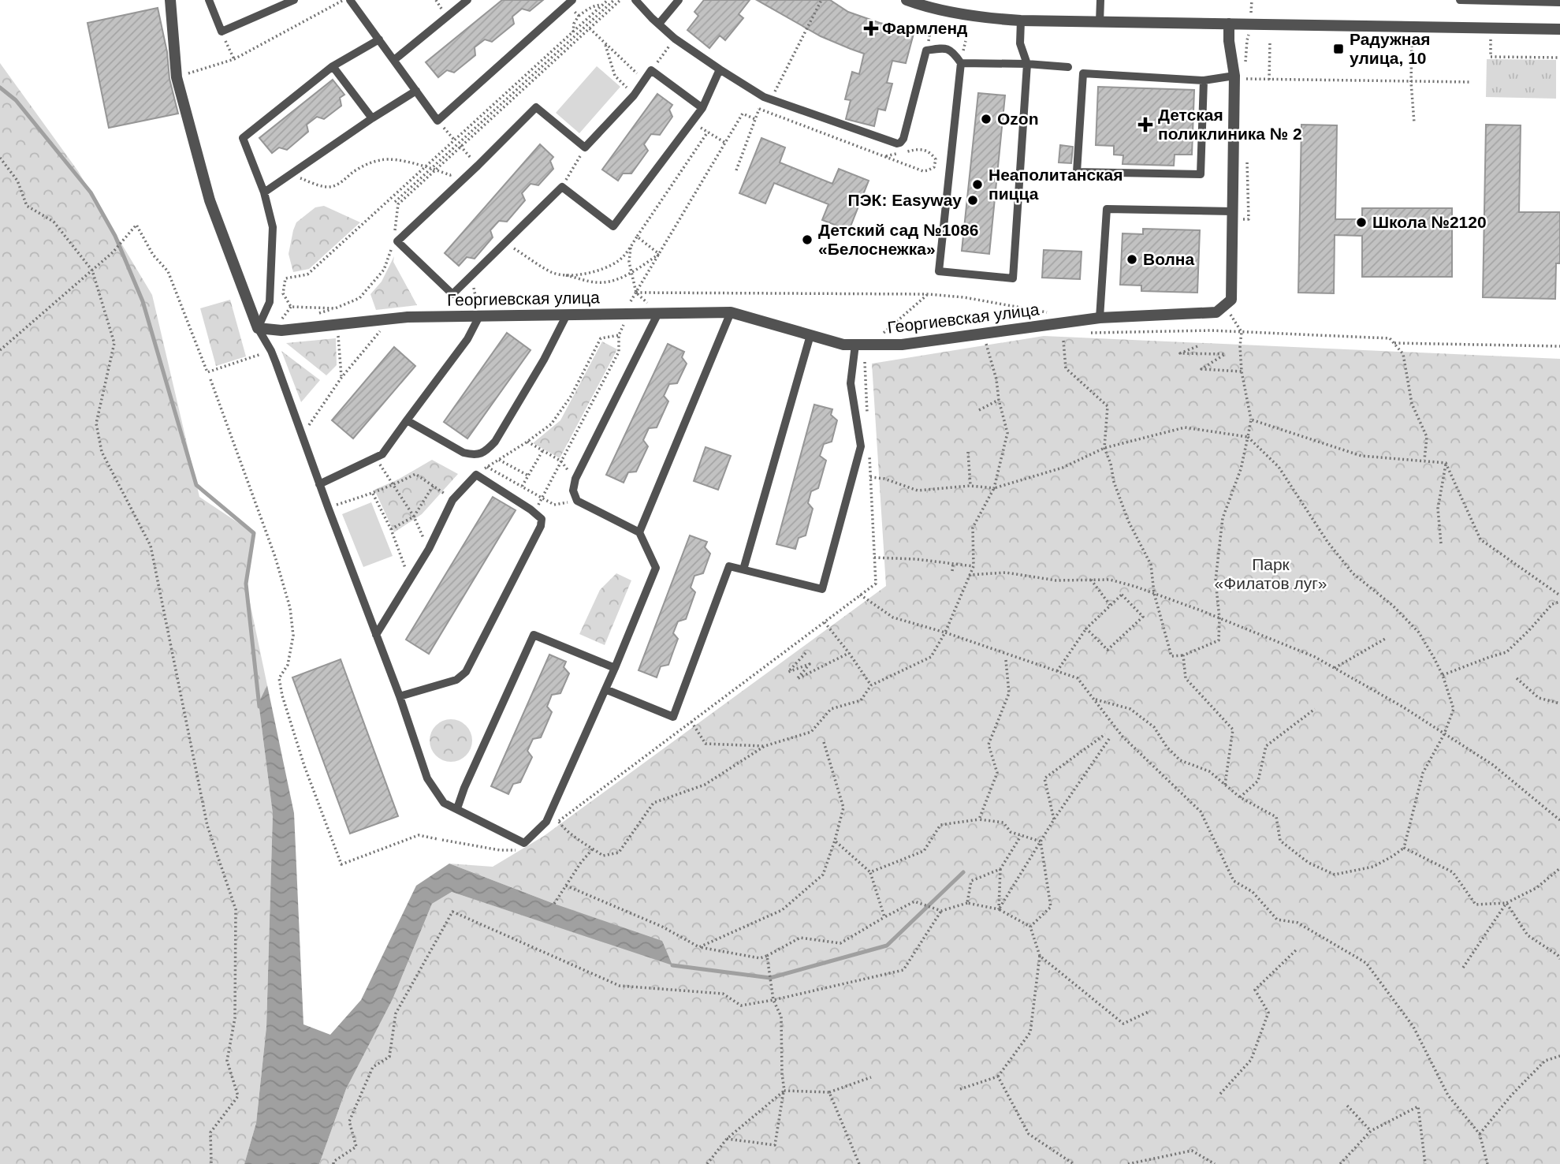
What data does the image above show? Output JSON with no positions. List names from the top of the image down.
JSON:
{
  "streets": {
    "street": ["Георгиевская улица"]
  },
  "parks": ["Парк «Филатов луг»"],
  "places": {
    "health": ["Фармленд", "Детская поликлиника № 2"],
    "transit": ["Радужная улица, 10"],
    "other": [
      "Ozon",
      "Неаполитанская пицца",
      "ПЭК: Easyway",
      "Школа №2120",
      "Детский сад №1086 «Белоснежка»",
      "Волна"
    ]
  }
}
